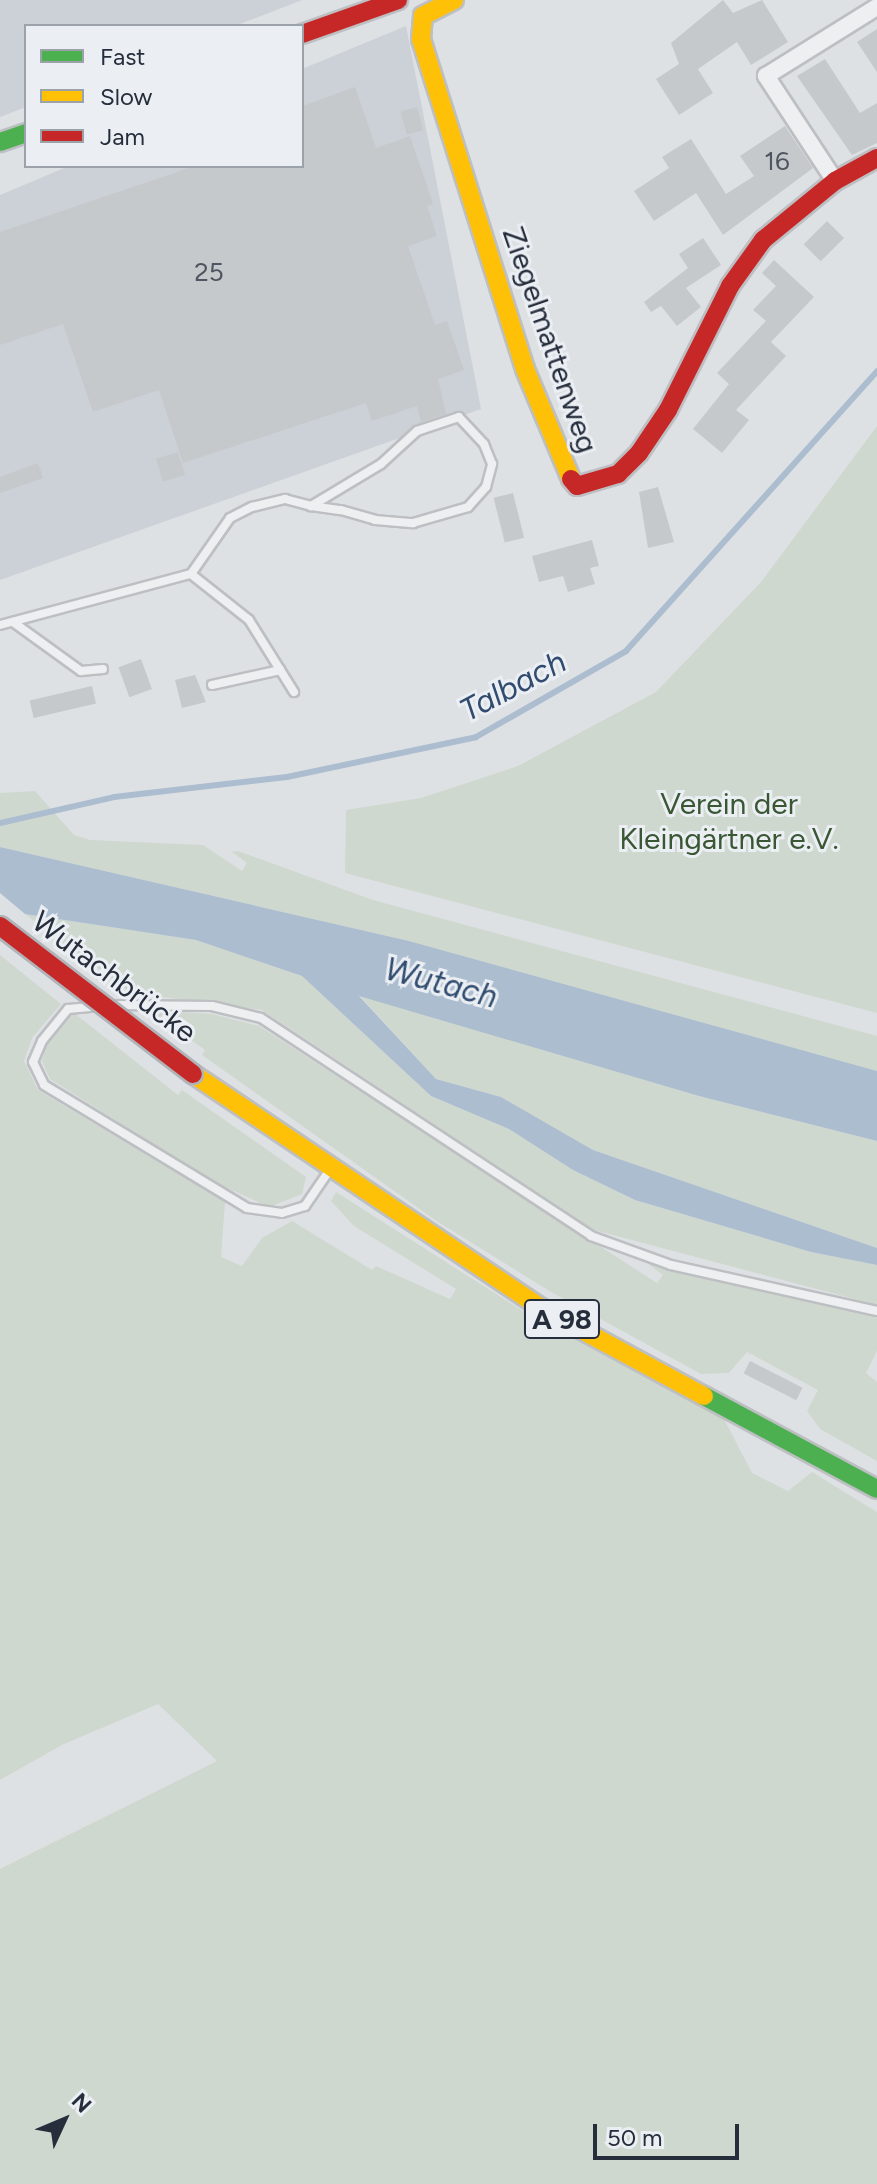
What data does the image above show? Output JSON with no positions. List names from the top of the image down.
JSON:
{
  "streets": {
    "main road": ["Ziegelmattenweg", "Wutachbrücke", "A 98"]
  },
  "crossings": [
    ["Wutachbrücke", "A 98"]
  ],
  "water": ["Talbach", "Wutach"],
  "parks": ["Verein der Kleingärtner e.V."],
  "house_numbers": ["16", "25"],
  "legend": ["Fast", "Slow", "Jam"],
  "scale_bar": "50 m",
  "north": "top right"
}
